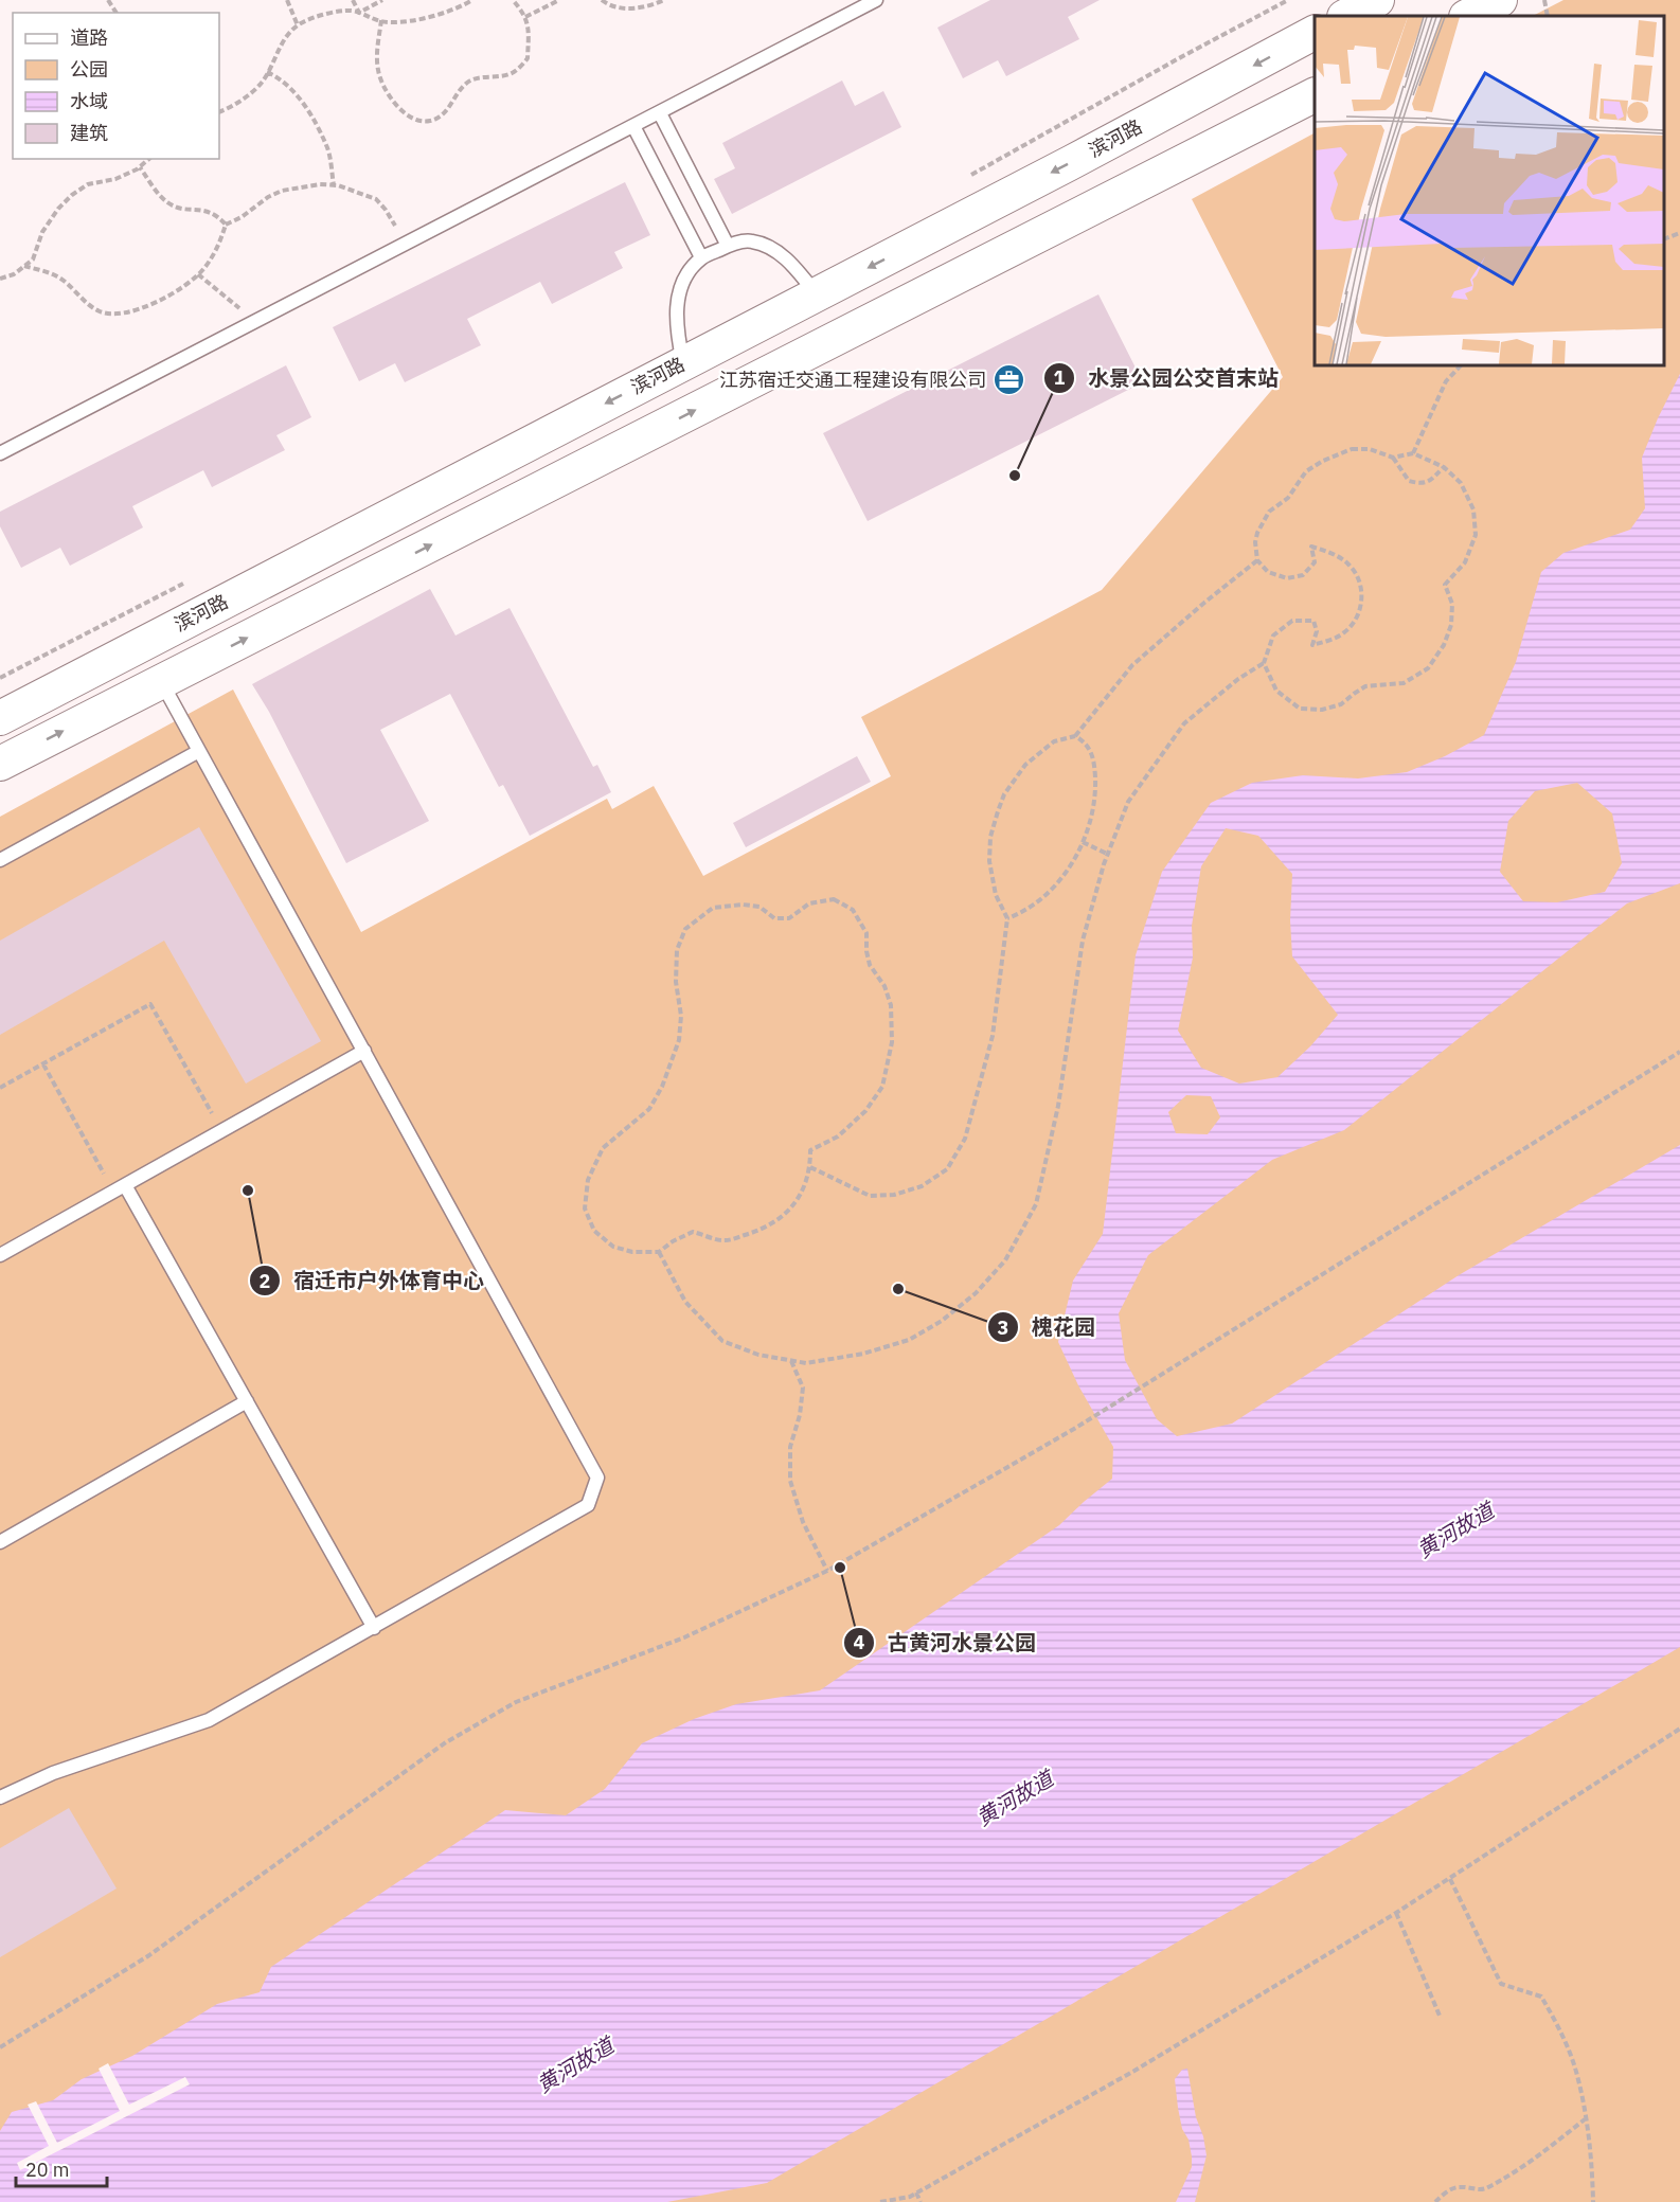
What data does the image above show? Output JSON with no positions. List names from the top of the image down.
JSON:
{
  "streets": {
    "main road": ["滨河路"]
  },
  "water": ["黄河故道"],
  "places": {
    "office": ["江苏宿迁交通工程建设有限公司"],
    "other": [
      "水景公园公交首末站",
      "宿迁市户外体育中心",
      "槐花园",
      "古黄河水景公园"
    ]
  },
  "legend": [
    "道路",
    "公园",
    "水域",
    "建筑"
  ],
  "scale_bar": "20 m"
}
